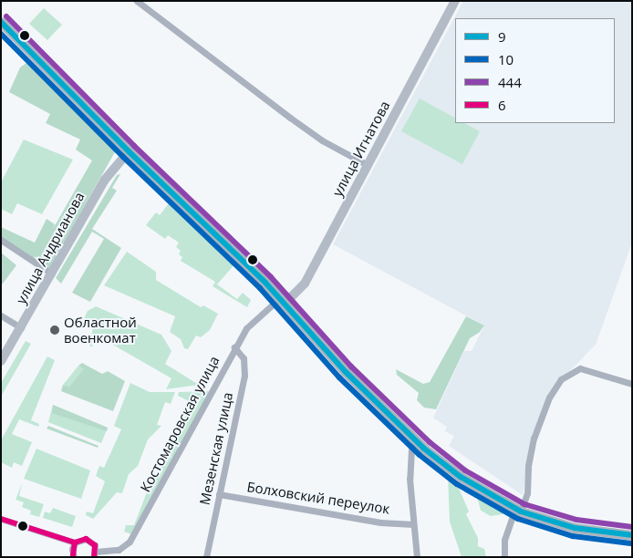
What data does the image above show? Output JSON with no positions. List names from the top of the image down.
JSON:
{
  "streets": {
    "main road": ["улица Игнатова", "улица Андрианова"],
    "street": ["Костомаровская улица", "Мезенская улица", "Болховский переулок"]
  },
  "crossings": [
    ["улица Игнатова", "Костомаровская улица"],
    ["Костомаровская улица", "Мезенская улица"],
    ["Мезенская улица", "Болховский переулок"]
  ],
  "places": ["Областной военкомат"],
  "lines": [
    "transit line 444",
    "transit line 9",
    "transit line 10",
    "transit line 6"
  ],
  "legend": [
    "9",
    "10",
    "444",
    "6"
  ]
}
